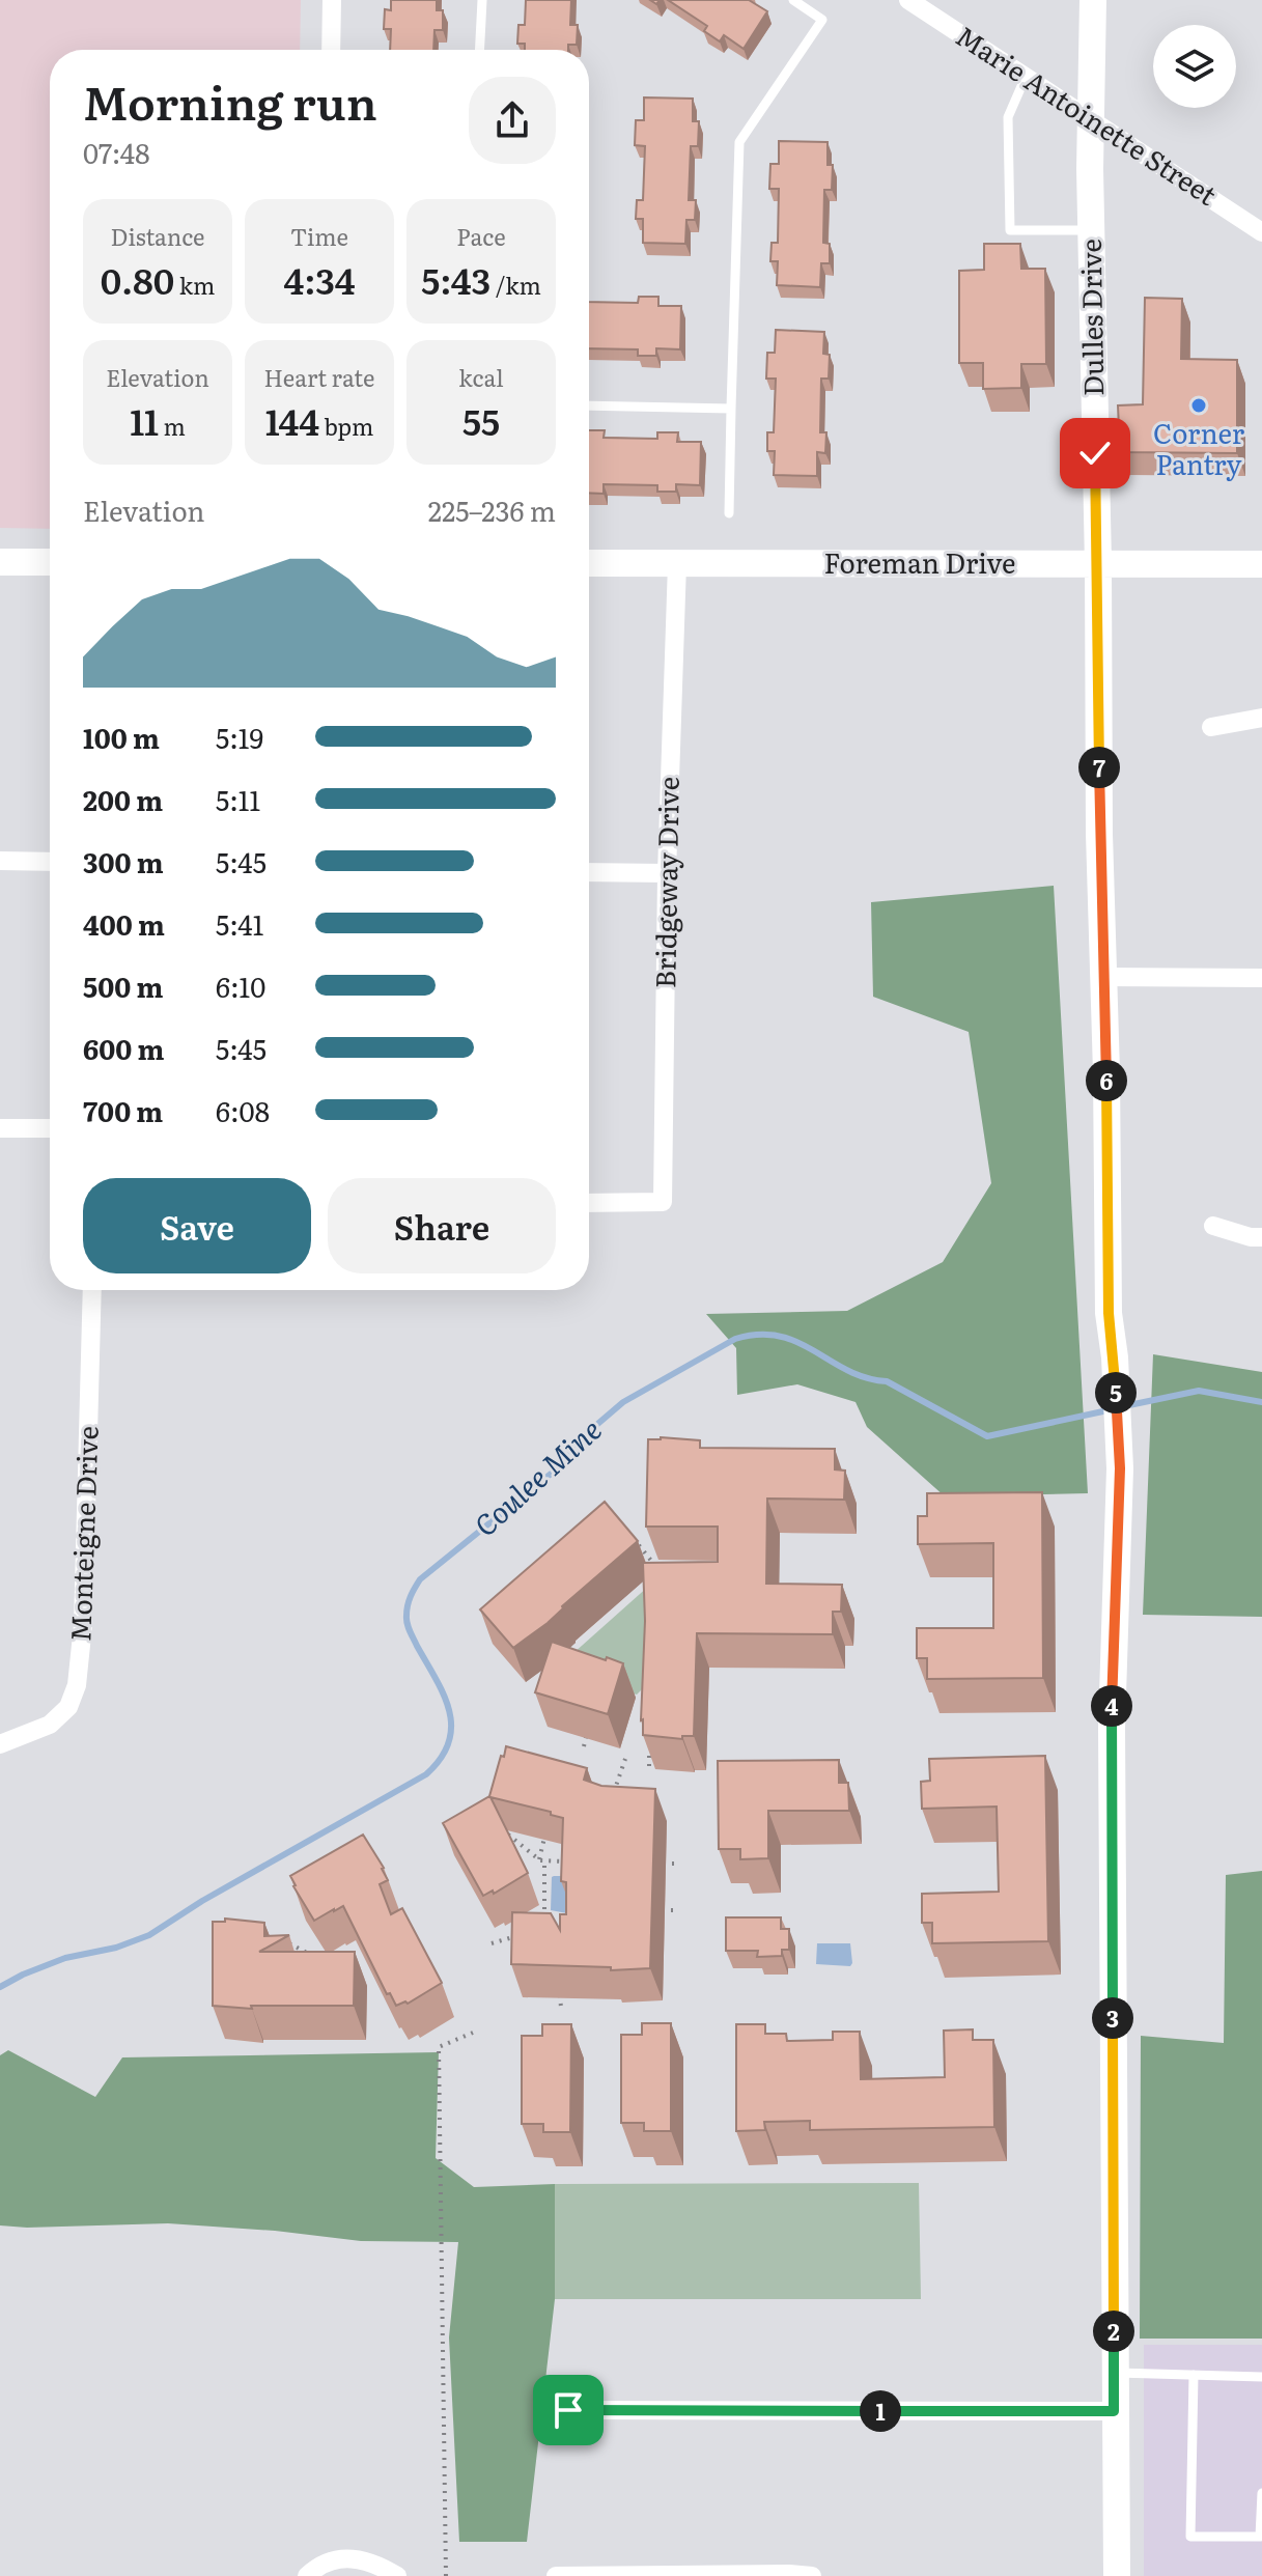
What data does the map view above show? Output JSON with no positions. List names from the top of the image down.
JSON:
{
  "streets": {
    "street": [
      "Marie Antoinette Street",
      "Dulles Drive",
      "Foreman Drive",
      "Bridgeway Drive",
      "Monteigne Drive"
    ]
  },
  "crossings": [
    ["Marie Antoinette Street", "Dulles Drive"],
    ["Dulles Drive", "Foreman Drive"],
    ["Foreman Drive", "Bridgeway Drive"]
  ],
  "water": ["Coulee Mine"],
  "places": ["Corner Pantry"],
  "page": {
    "heading": ["Morning run", "07:48"],
    "stats": [
      ["Distance", "0.80 km"],
      ["Time", "4:34"],
      ["Pace", "5:43 /km"],
      ["Elevation", "11 m"],
      ["Heart rate", "144 bpm"],
      ["kcal", "55"]
    ],
    "chart": ["Elevation", "225–236 m"],
    "list": [
      {
        "name": "100 m",
        "note": "5:19"
      },
      {
        "name": "200 m",
        "note": "5:11"
      },
      {
        "name": "300 m",
        "note": "5:45"
      },
      {
        "name": "400 m",
        "note": "5:41"
      },
      {
        "name": "500 m",
        "note": "6:10"
      },
      {
        "name": "600 m",
        "note": "5:45"
      },
      {
        "name": "700 m",
        "note": "6:08"
      }
    ],
    "pins": [
      "7",
      "6",
      "5",
      "4",
      "3",
      "2",
      "1"
    ],
    "buttons": ["Save", "Share"]
  }
}
